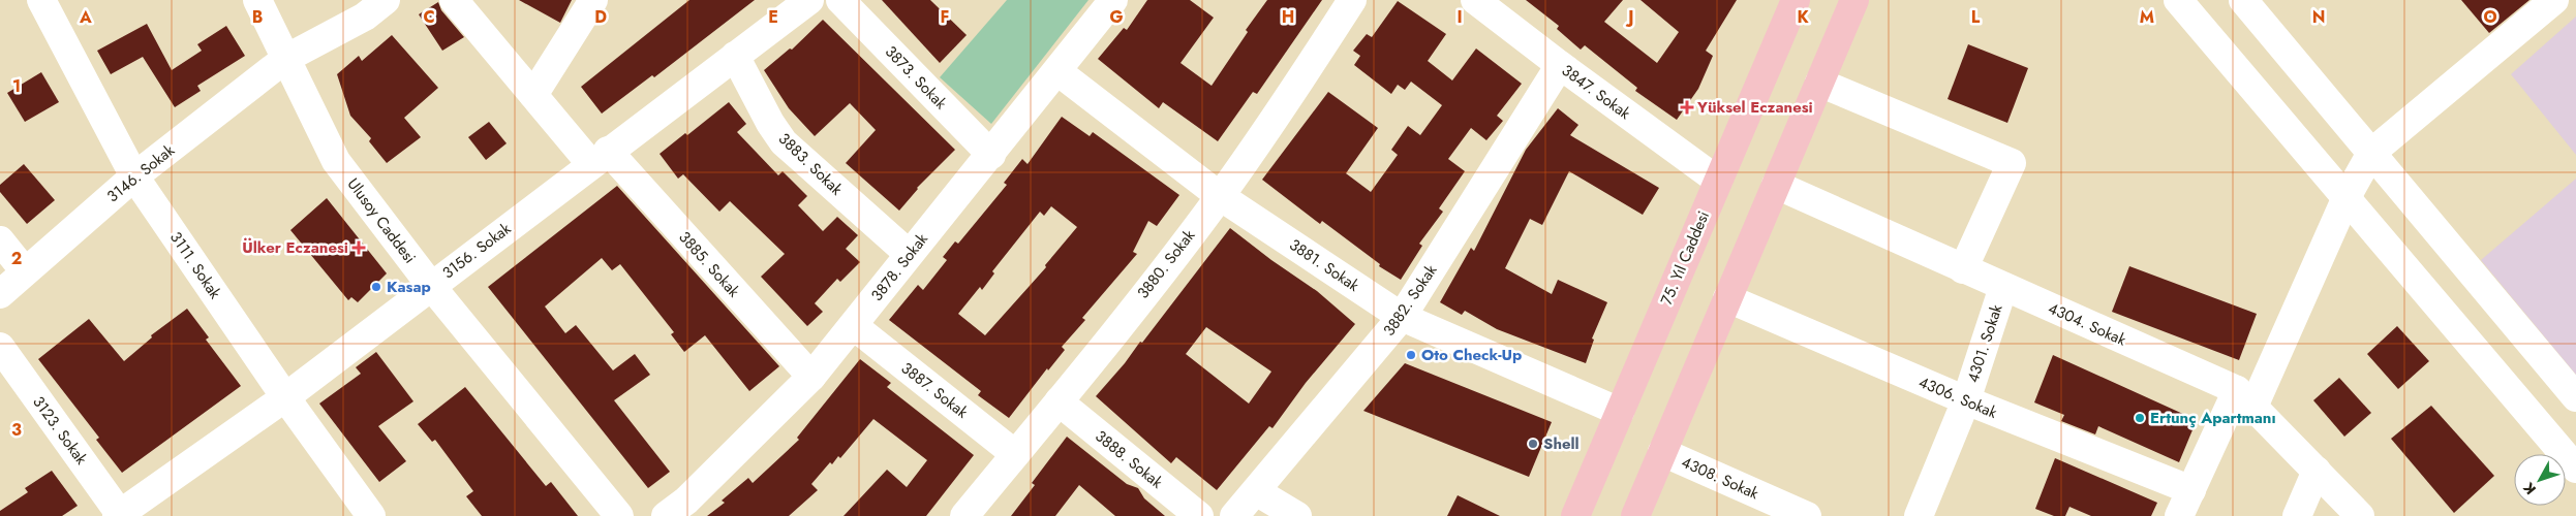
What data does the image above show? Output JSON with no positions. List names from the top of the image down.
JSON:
{
  "streets": {
    "main road": ["75. Yıl Caddesi"],
    "street": [
      "3873. Sokak",
      "3847. Sokak",
      "3883. Sokak",
      "3146. Sokak",
      "Ulusoy Caddesi",
      "3156. Sokak",
      "3885. Sokak",
      "3880. Sokak",
      "3111. Sokak",
      "3881. Sokak",
      "3878. Sokak",
      "3882. Sokak",
      "4304. Sokak",
      "4301. Sokak",
      "3887. Sokak",
      "4306. Sokak",
      "3123. Sokak",
      "3888. Sokak",
      "4308. Sokak"
    ]
  },
  "crossings": [
    ["3873. Sokak", "3878. Sokak"],
    ["3847. Sokak", "75. Yıl Caddesi"],
    ["3847. Sokak", "3882. Sokak"],
    ["3883. Sokak", "3156. Sokak"],
    ["3883. Sokak", "3878. Sokak"],
    ["3146. Sokak", "Ulusoy Caddesi"],
    ["3146. Sokak", "3111. Sokak"],
    ["Ulusoy Caddesi", "3156. Sokak"],
    ["3156. Sokak", "3885. Sokak"],
    ["3156. Sokak", "3111. Sokak"],
    ["3156. Sokak", "3123. Sokak"],
    ["75. Yıl Caddesi", "3881. Sokak"],
    ["3885. Sokak", "3878. Sokak"],
    ["3880. Sokak", "3881. Sokak"],
    ["3880. Sokak", "3887. Sokak"],
    ["3880. Sokak", "3888. Sokak"],
    ["3881. Sokak", "3878. Sokak"],
    ["3881. Sokak", "3882. Sokak"],
    ["3878. Sokak", "3887. Sokak"],
    ["4304. Sokak", "4301. Sokak"],
    ["4301. Sokak", "4306. Sokak"]
  ],
  "places": {
    "health": ["Yüksel Eczanesi", "Ülker Eczanesi"],
    "other": [
      "Kasap",
      "Oto Check-Up",
      "Ertunç Apartmanı",
      "Shell"
    ]
  },
  "north": "bottom left",
  "grid": {
    "columns": [
      "A",
      "B",
      "C",
      "D",
      "E",
      "F",
      "G",
      "H",
      "I",
      "J",
      "K",
      "L",
      "M",
      "N",
      "O"
    ],
    "rows": ["1", "2", "3"]
  }
}
